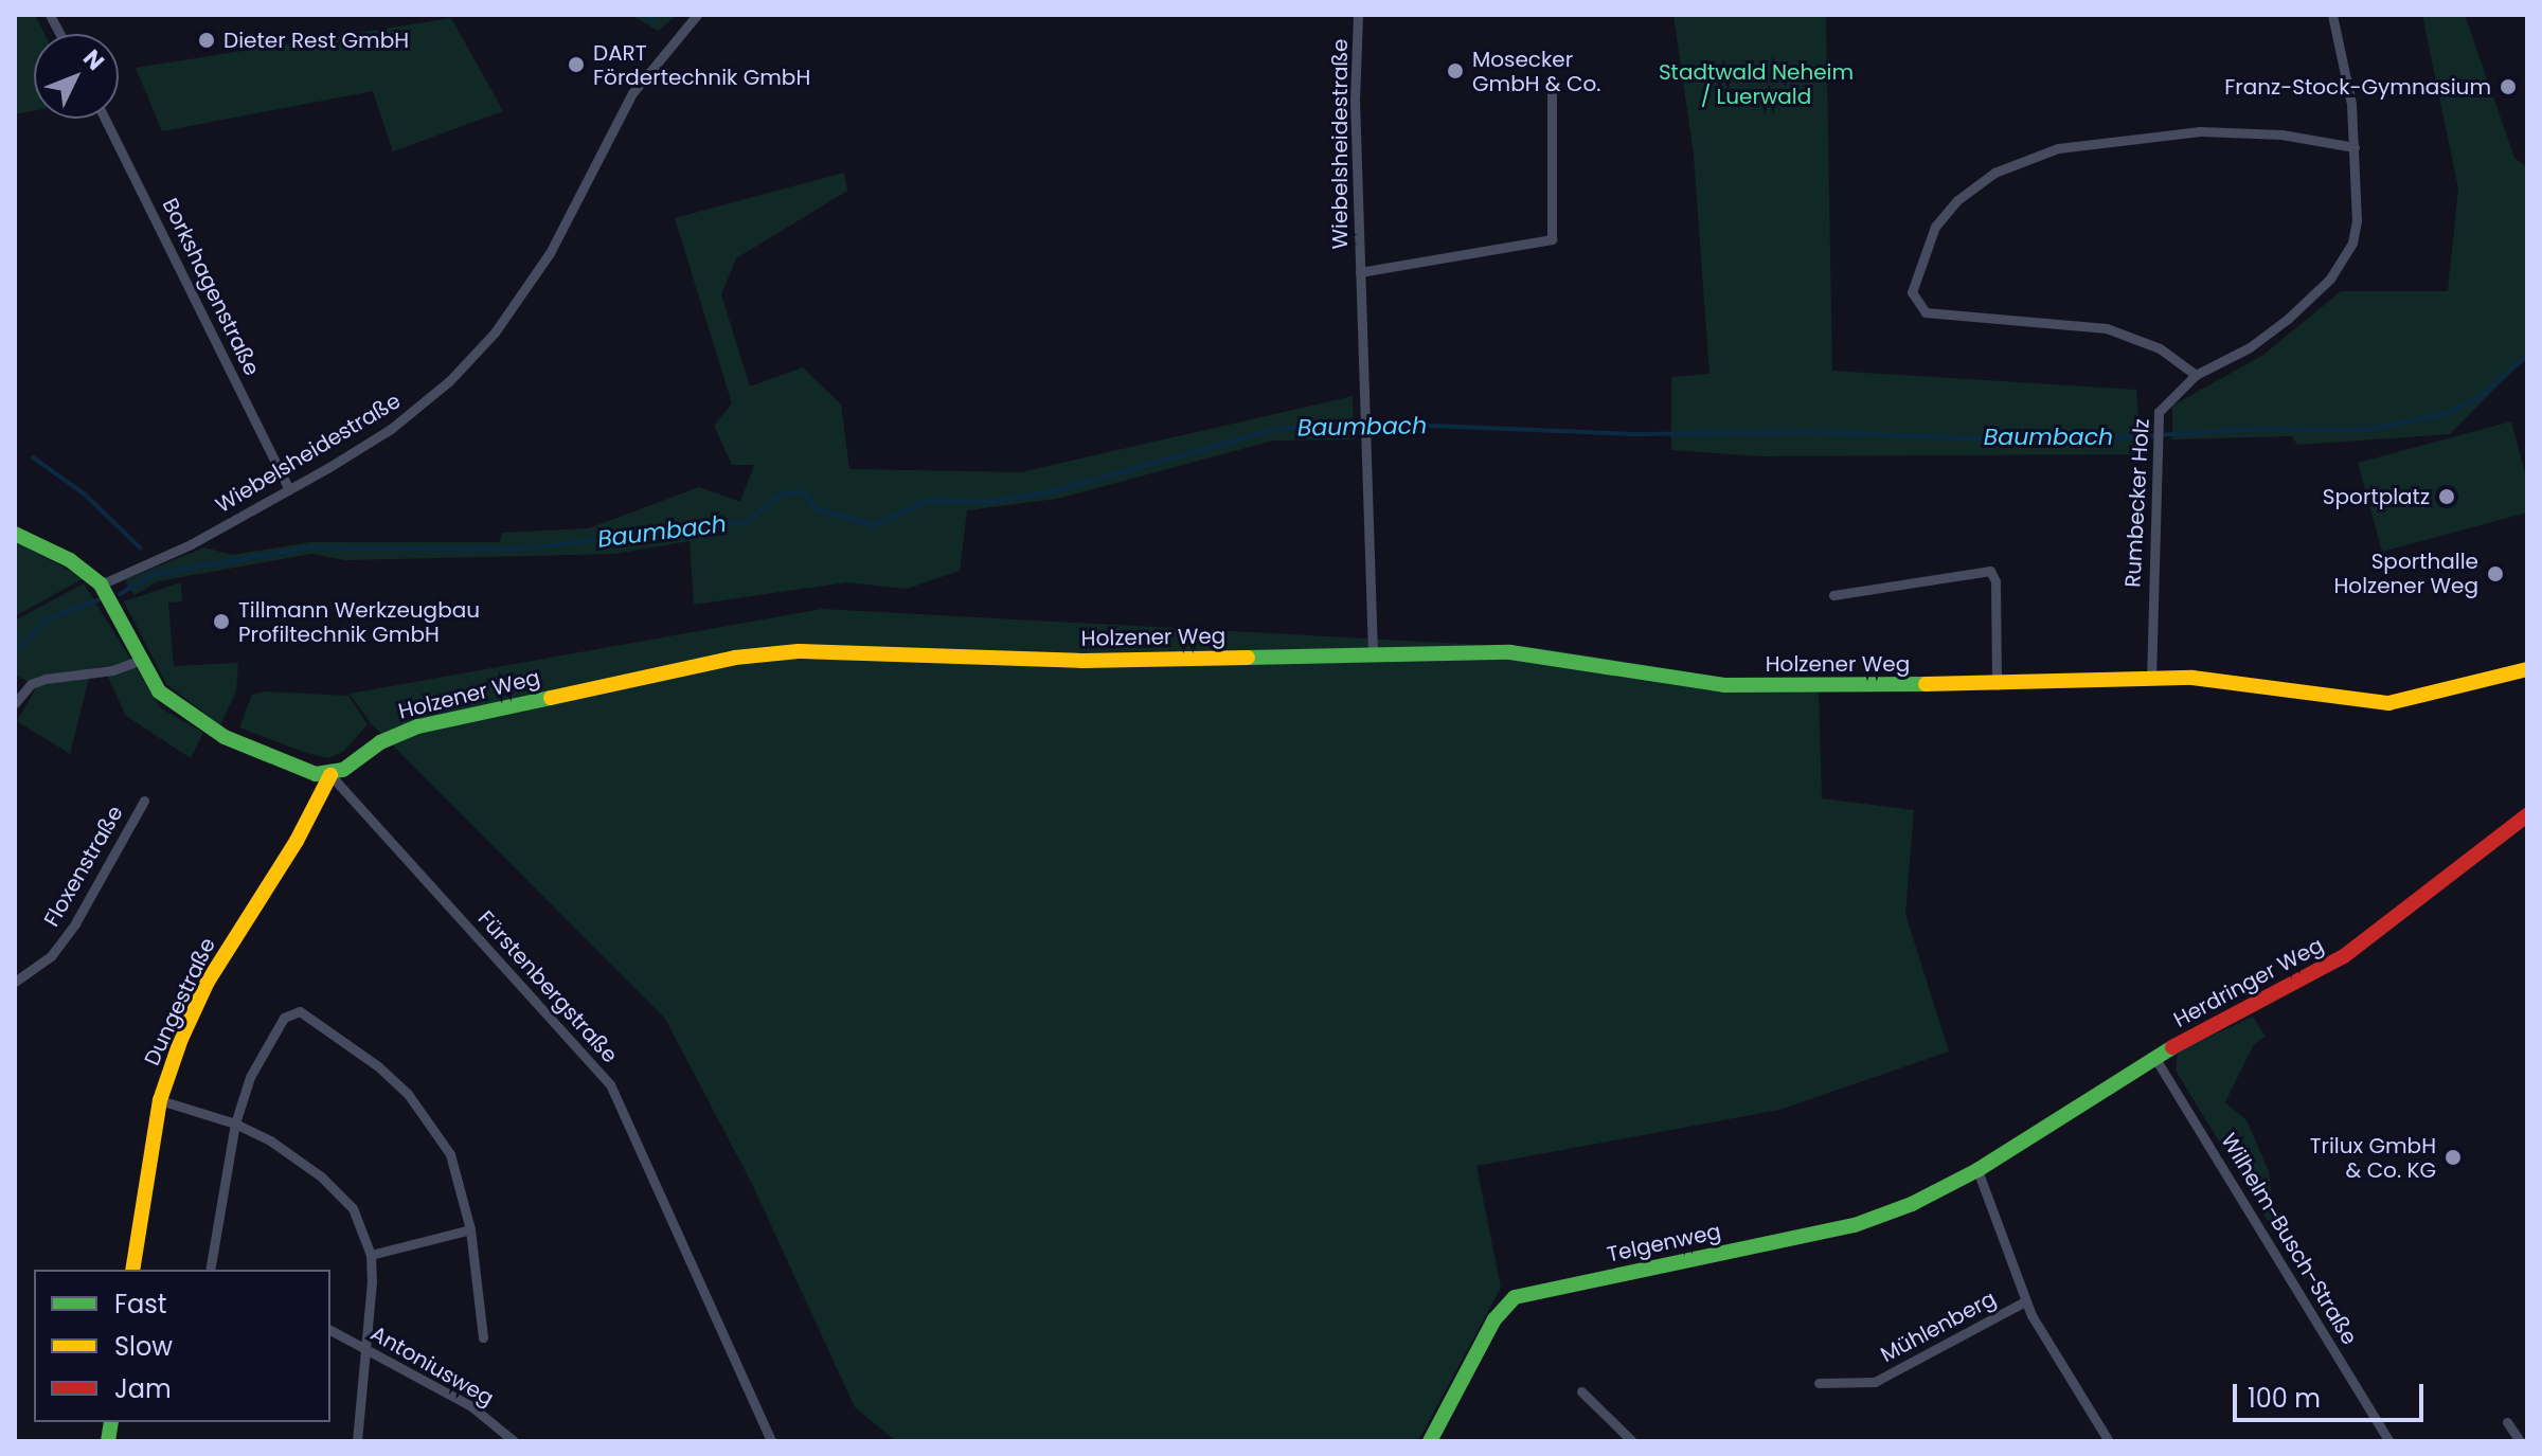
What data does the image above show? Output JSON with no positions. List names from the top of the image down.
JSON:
{
  "streets": {
    "main road": [
      "Holzener Weg",
      "Herdringer Weg",
      "Dungestraße",
      "Telgenweg"
    ],
    "street": [
      "Wiebelsheidestraße",
      "Borkshagenstraße",
      "Rumbecker Holz",
      "Floxenstraße",
      "Fürstenbergstraße",
      "Wilhelm-Busch-Straße",
      "Mühlenberg",
      "Antoniusweg"
    ]
  },
  "crossings": [
    ["Wiebelsheidestraße", "Borkshagenstraße"],
    ["Wiebelsheidestraße", "Holzener Weg"],
    ["Rumbecker Holz", "Holzener Weg"],
    ["Holzener Weg", "Fürstenbergstraße"],
    ["Holzener Weg", "Dungestraße"],
    ["Herdringer Weg", "Wilhelm-Busch-Straße"],
    ["Herdringer Weg", "Telgenweg"],
    ["Herdringer Weg", "Mühlenberg"],
    ["Fürstenbergstraße", "Dungestraße"],
    ["Telgenweg", "Mühlenberg"]
  ],
  "water": ["Baumbach"],
  "parks": ["Stadtwald Neheim / Luerwald"],
  "places": [
    "Dieter Rest GmbH",
    "DART Fördertechnik GmbH",
    "Mosecker GmbH & Co.",
    "Franz-Stock-Gymnasium",
    "Sportplatz",
    "Sporthalle Holzener Weg",
    "Tillmann Werkzeugbau Profiltechnik GmbH",
    "Trilux GmbH & Co. KG"
  ],
  "legend": ["Fast", "Slow", "Jam"],
  "scale_bar": "100 m",
  "north": "top right"
}
